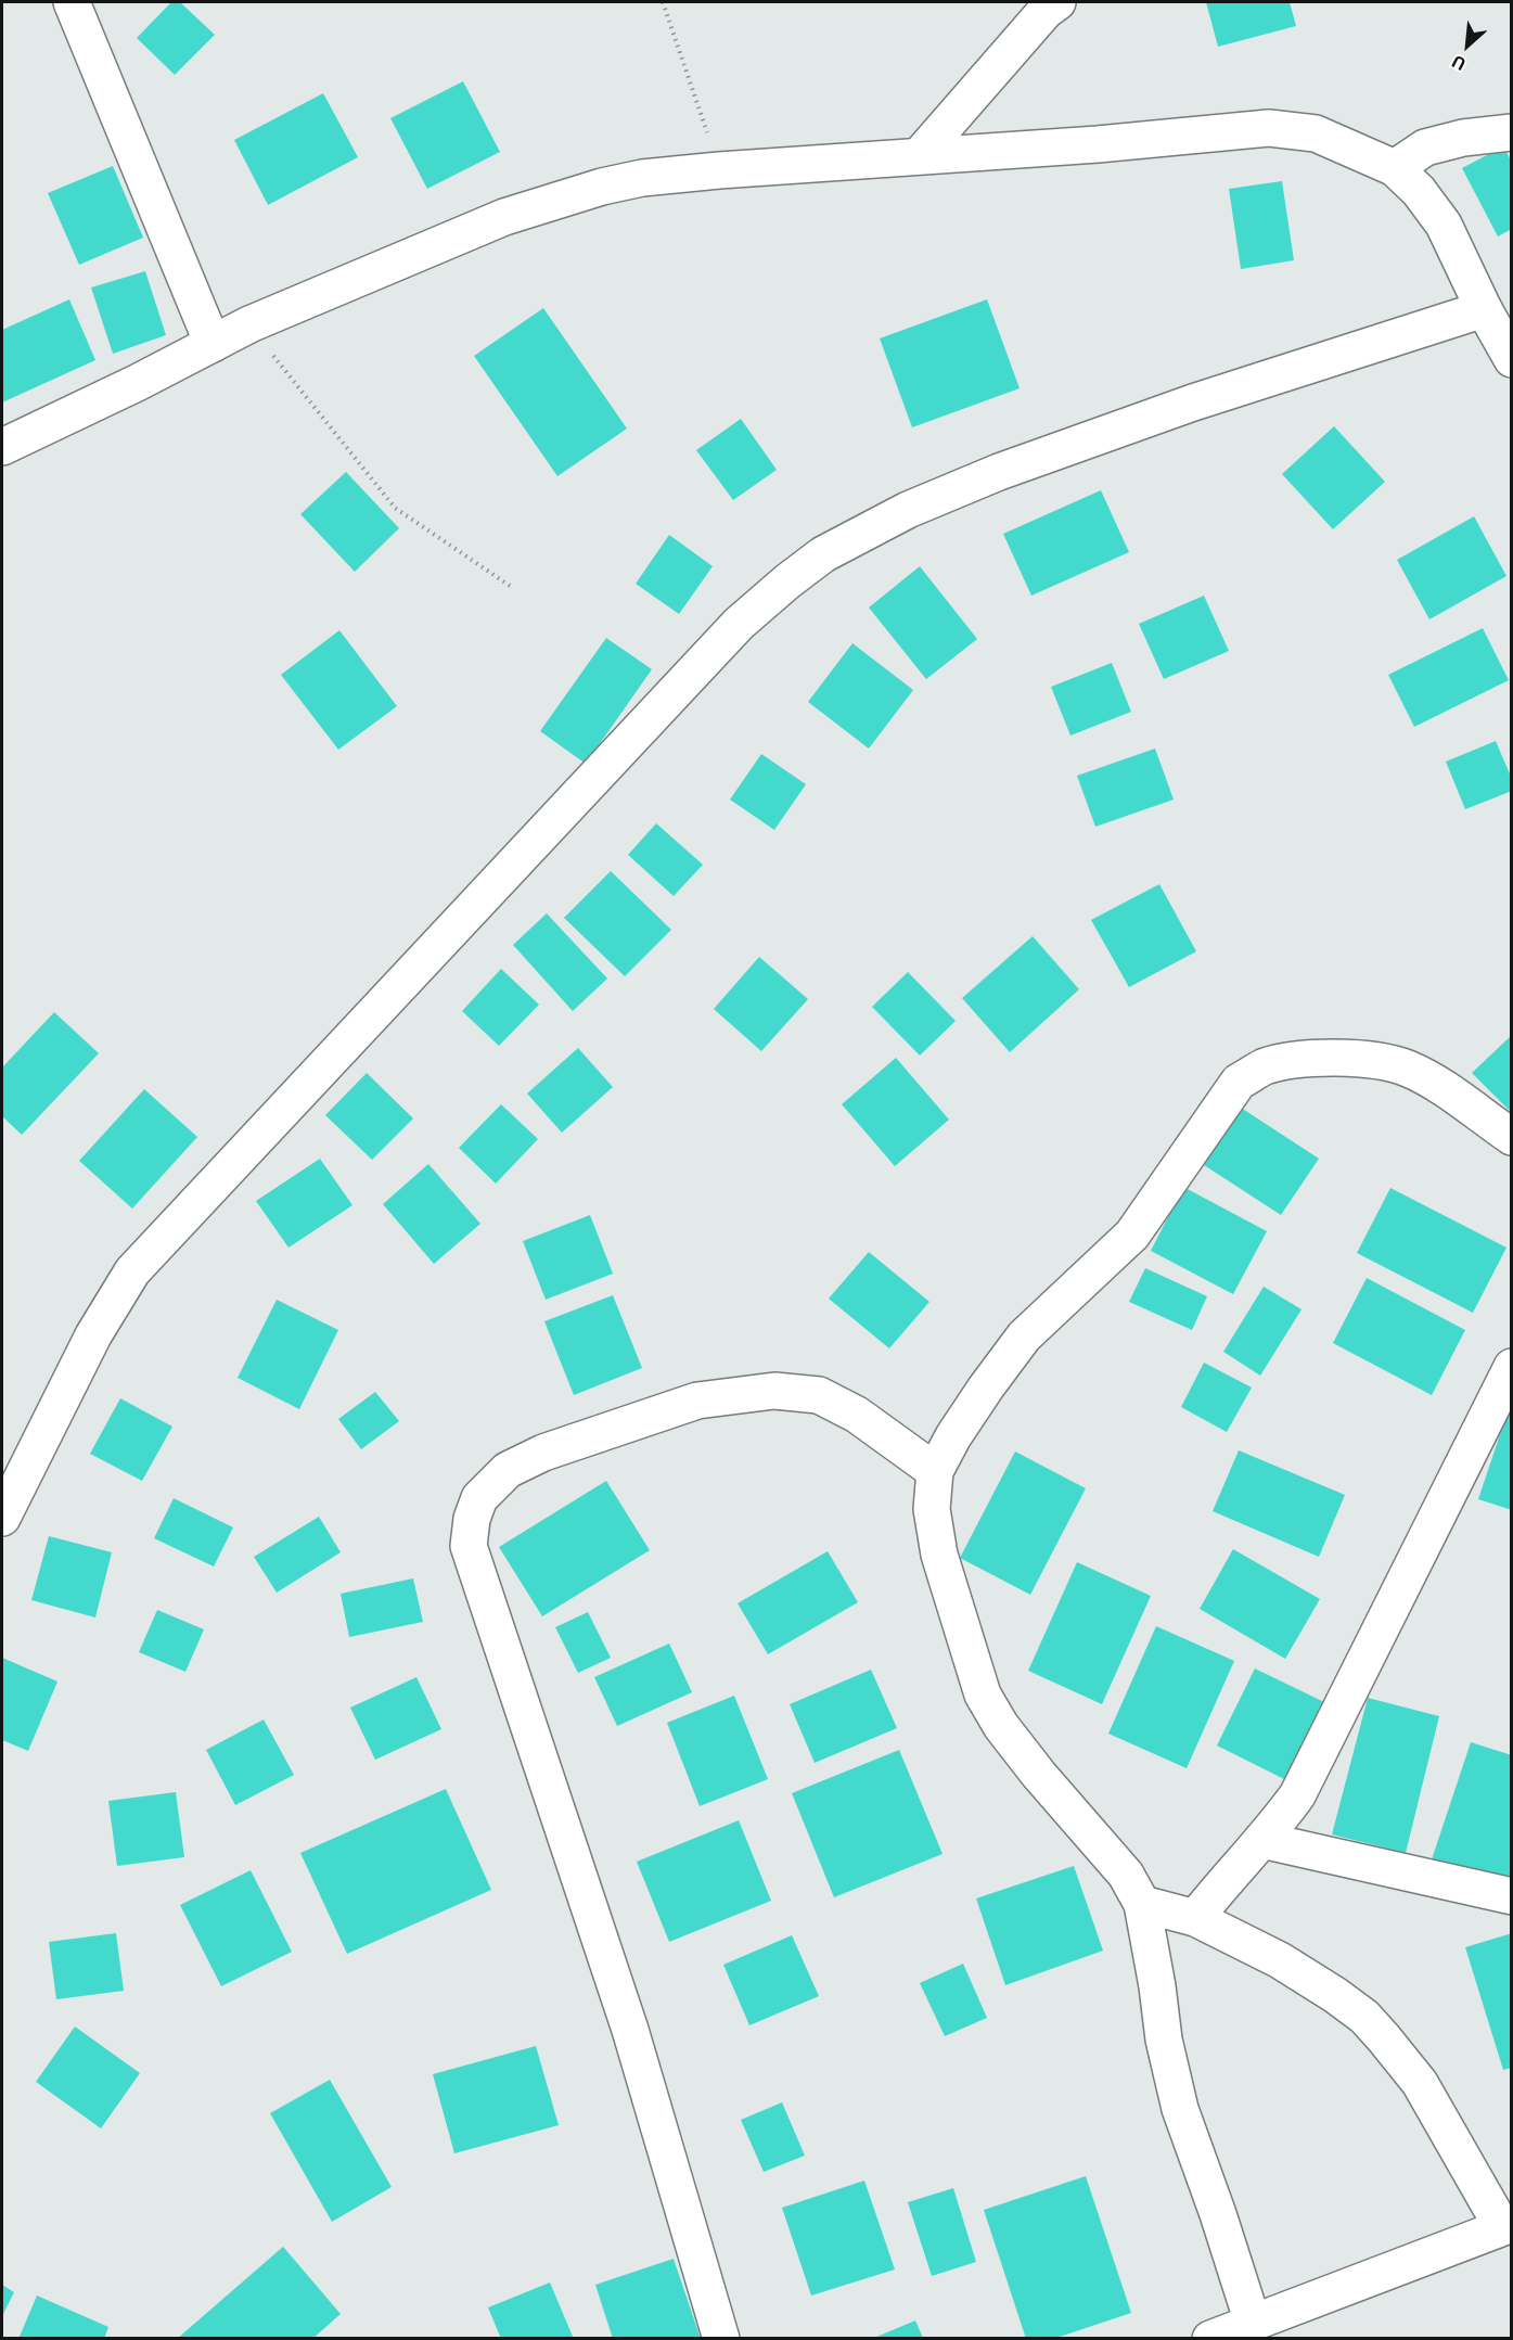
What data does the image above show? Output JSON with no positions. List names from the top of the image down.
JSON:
{
  "north": "bottom left"
}
